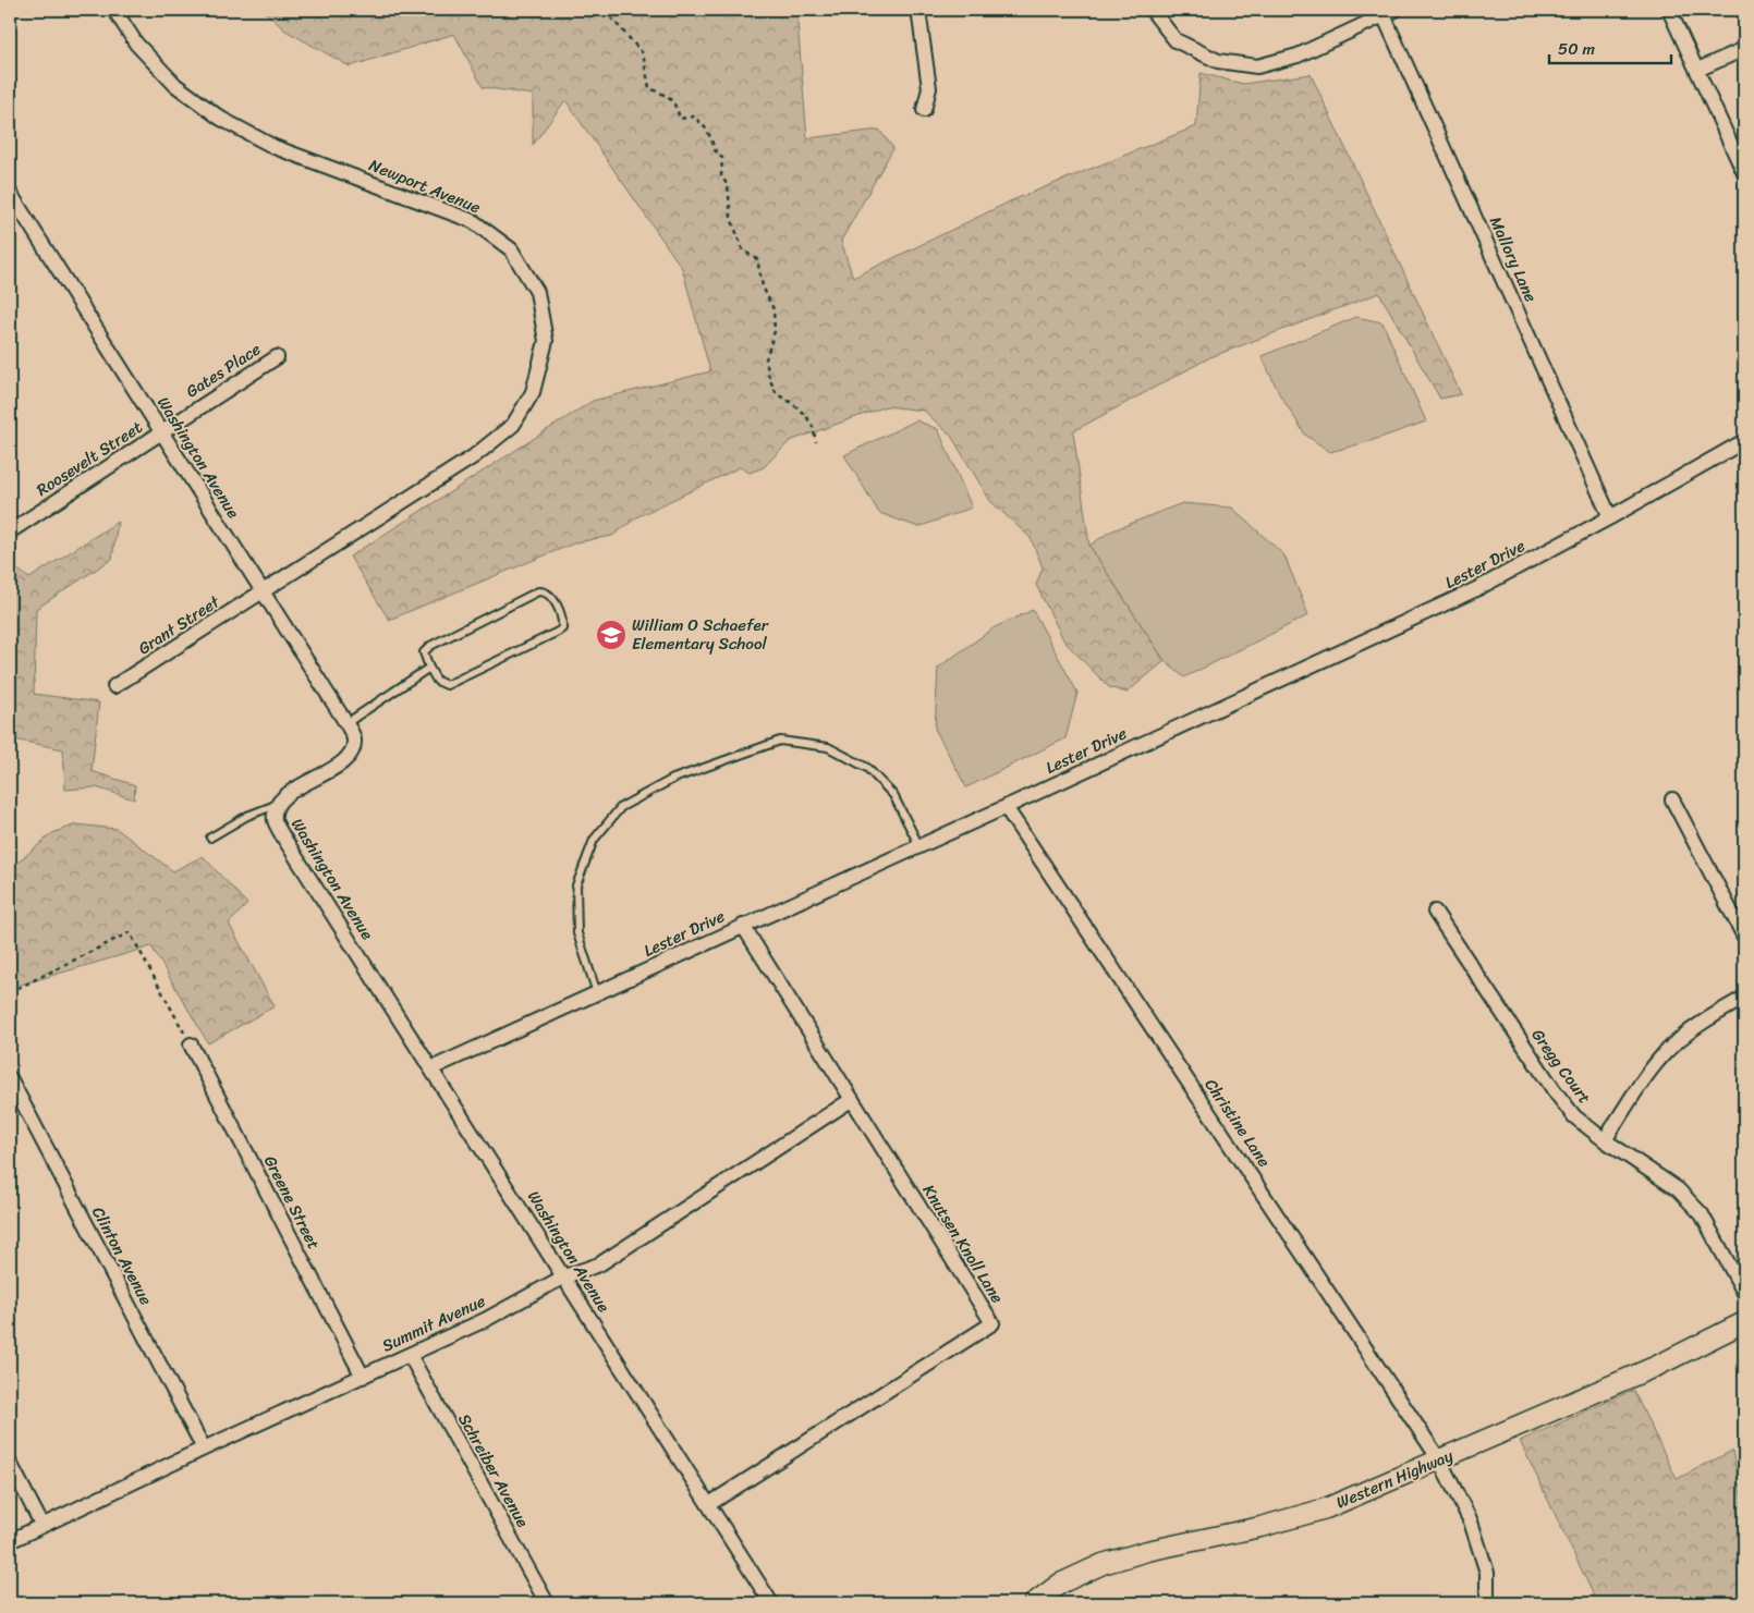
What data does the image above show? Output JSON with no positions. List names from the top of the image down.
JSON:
{
  "streets": {
    "street": [
      "Newport Avenue",
      "Mallory Lane",
      "Gates Place",
      "Washington Avenue",
      "Roosevelt Street",
      "Lester Drive",
      "Grant Street",
      "Gregg Court",
      "Christine Lane",
      "Greene Street",
      "Knutsen Knoll Lane",
      "Clinton Avenue",
      "Summit Avenue",
      "Schreiber Avenue",
      "Western Highway"
    ]
  },
  "crossings": [
    ["Newport Avenue", "Washington Avenue"],
    ["Newport Avenue", "Grant Street"],
    ["Mallory Lane", "Lester Drive"],
    ["Gates Place", "Washington Avenue"],
    ["Gates Place", "Roosevelt Street"],
    ["Washington Avenue", "Roosevelt Street"],
    ["Washington Avenue", "Lester Drive"],
    ["Washington Avenue", "Grant Street"],
    ["Washington Avenue", "Knutsen Knoll Lane"],
    ["Washington Avenue", "Summit Avenue"],
    ["Lester Drive", "Christine Lane"],
    ["Lester Drive", "Knutsen Knoll Lane"],
    ["Christine Lane", "Western Highway"],
    ["Greene Street", "Summit Avenue"],
    ["Knutsen Knoll Lane", "Summit Avenue"],
    ["Clinton Avenue", "Summit Avenue"],
    ["Summit Avenue", "Schreiber Avenue"]
  ],
  "places": {
    "school or university": ["William O Schaefer Elementary School"]
  },
  "scale_bar": "50 m"
}
